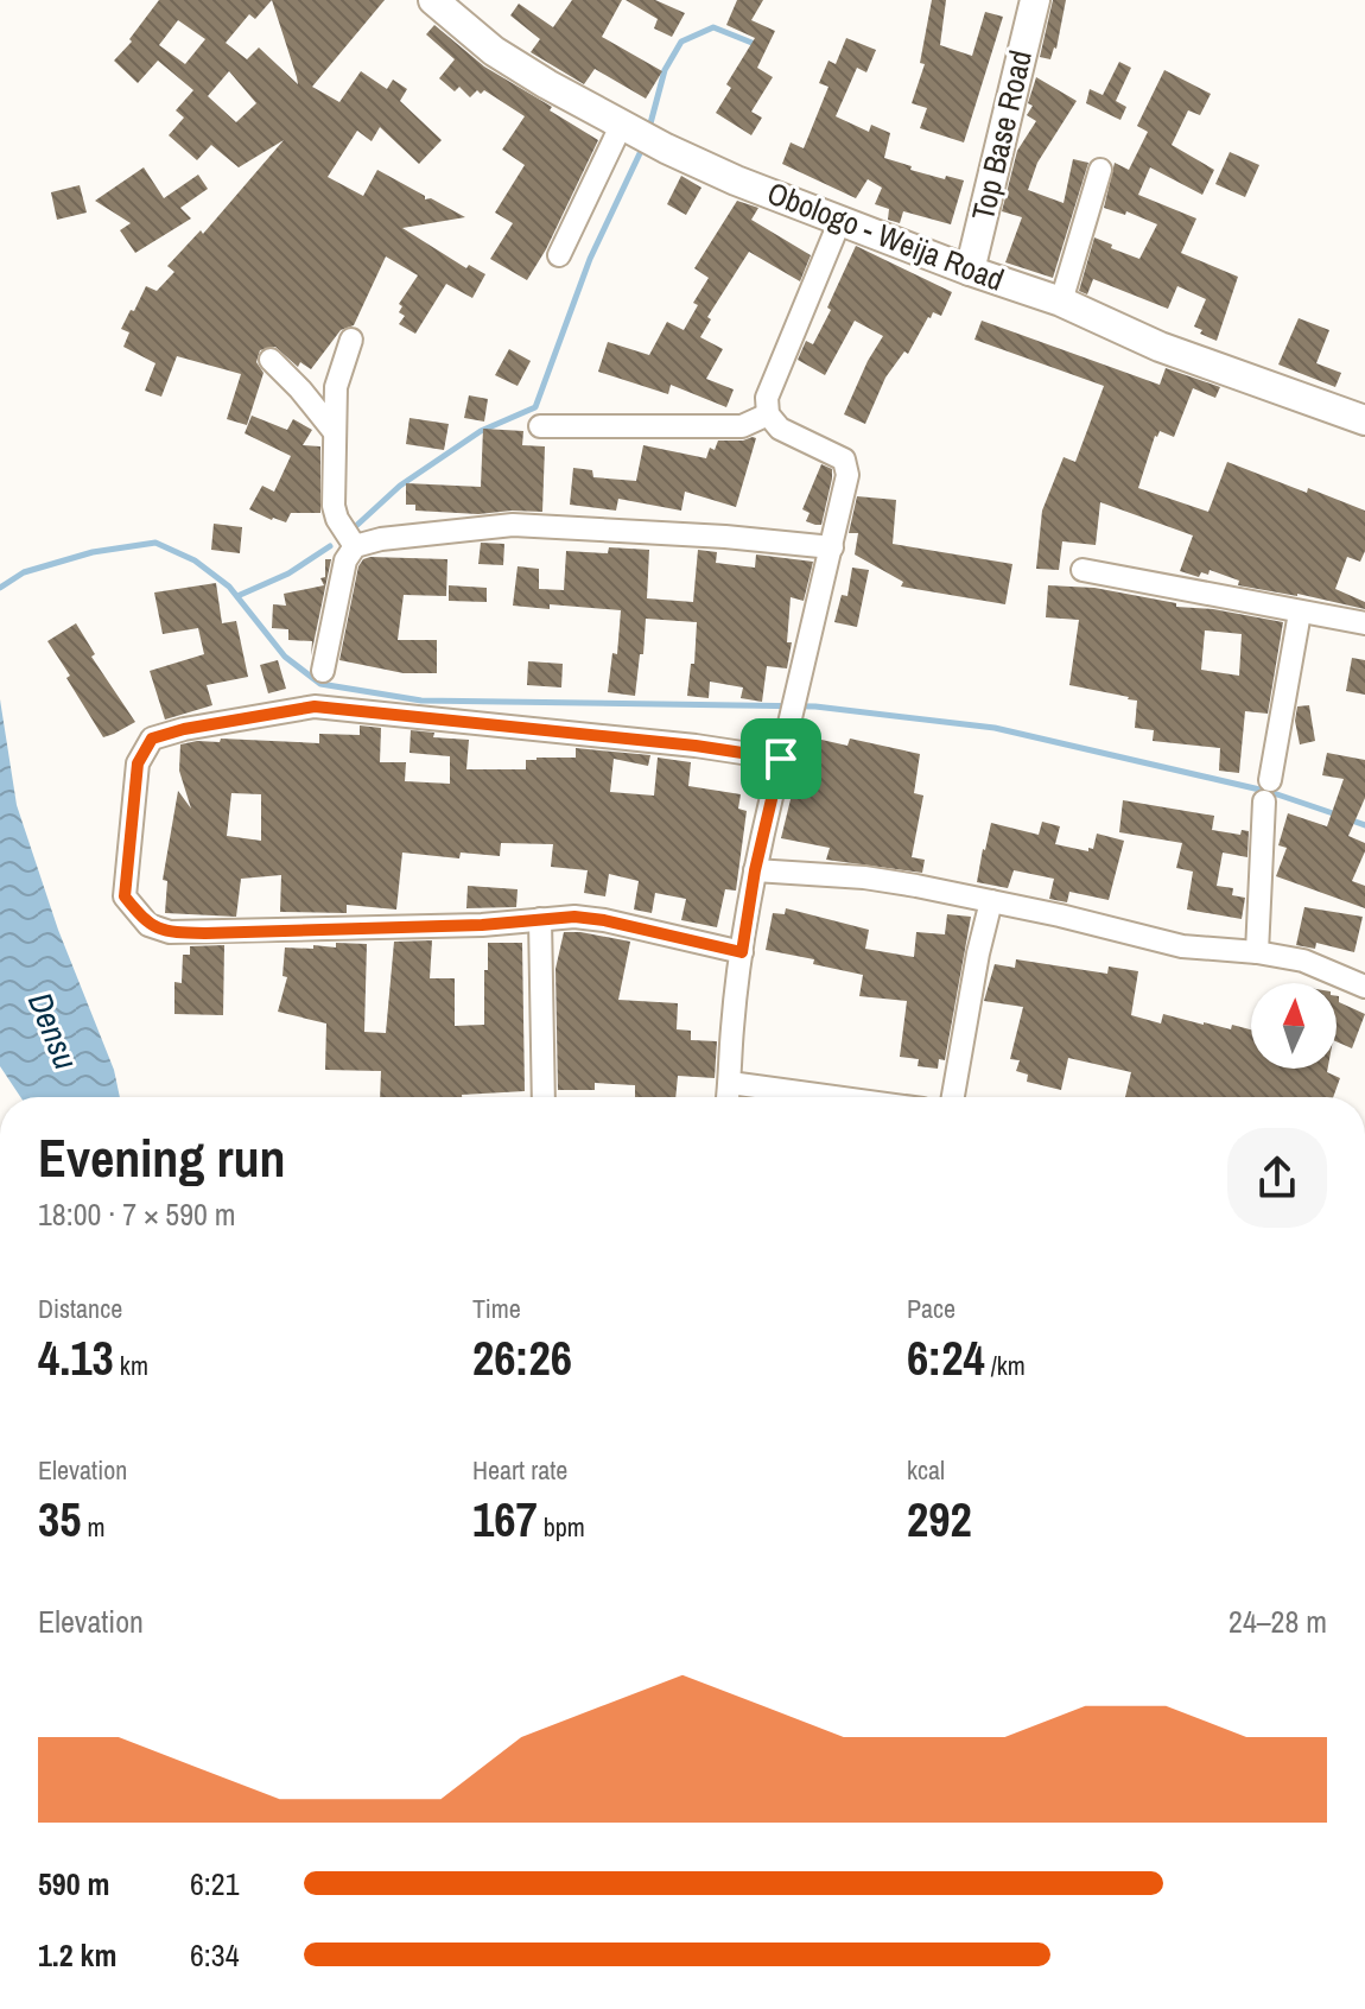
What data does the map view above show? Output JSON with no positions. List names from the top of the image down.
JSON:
{
  "streets": {
    "street": ["Top Base Road", "Obologo - Weija Road"]
  },
  "crossings": [
    ["Top Base Road", "Obologo - Weija Road"]
  ],
  "water": ["Densu"],
  "north": "top",
  "page": {
    "heading": ["Evening run", "18:00 · 7 × 590 m"],
    "stats": [
      ["Distance", "4.13 km"],
      ["Time", "26:26"],
      ["Pace", "6:24 /km"],
      ["Elevation", "35 m"],
      ["Heart rate", "167 bpm"],
      ["kcal", "292"]
    ],
    "chart": ["Elevation", "24–28 m"],
    "list": [
      {
        "name": "590 m",
        "note": "6:21"
      },
      {
        "name": "1.2 km",
        "note": "6:34"
      }
    ]
  }
}
